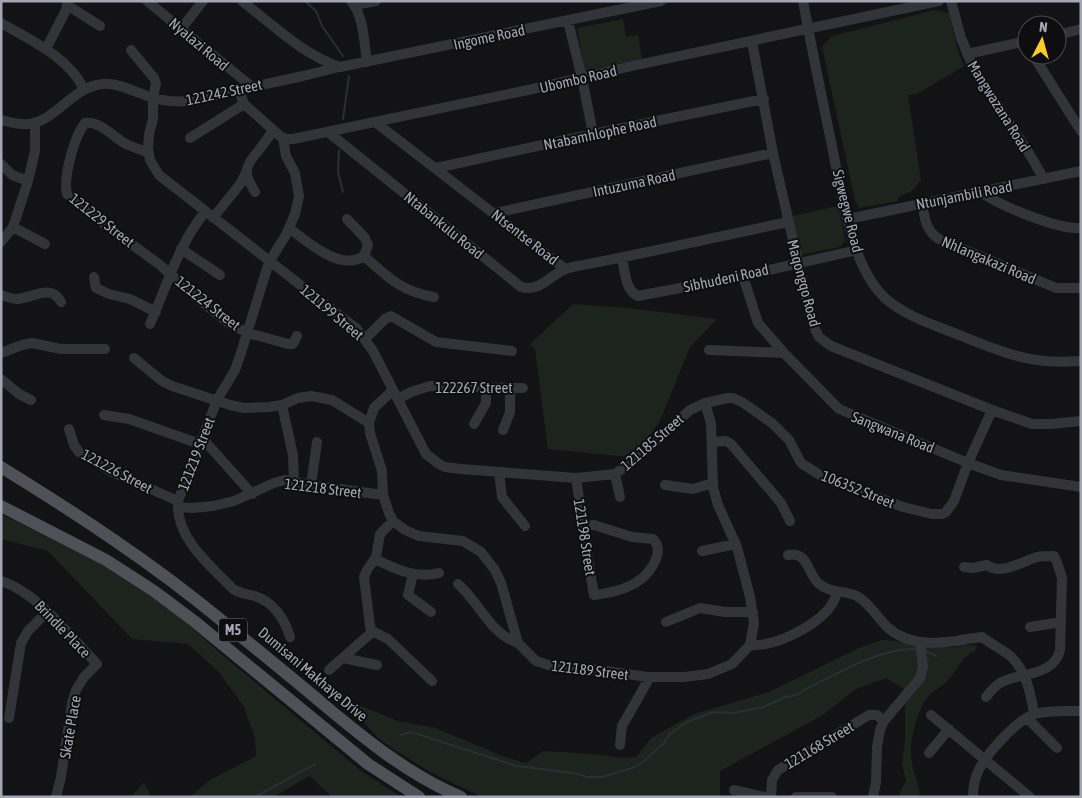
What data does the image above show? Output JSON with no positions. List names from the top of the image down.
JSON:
{
  "streets": {
    "main road": ["M5", "Dumisani Makhaye Drive"],
    "street": [
      "Ingome Road",
      "Nyalazi Road",
      "Ubombo Road",
      "121242 Street",
      "Mangwazana Road",
      "Ntabamhlophe Road",
      "Intuzuma Road",
      "Ntunjambili Road",
      "Sigwegwe Road",
      "121229 Street",
      "Ntabankulu Road",
      "Ntsentse Road",
      "Nhlangakazi Road",
      "Sibhudeni Road",
      "Maqongqo Road",
      "121224 Street",
      "121199 Street",
      "122267 Street",
      "Sangwana Road",
      "121185 Street",
      "121219 Street",
      "121226 Street",
      "121218 Street",
      "106352 Street",
      "121198 Street",
      "Brindle Place",
      "121189 Street",
      "Skate Place",
      "121168 Street"
    ]
  },
  "crossings": [
    ["Ingome Road", "121242 Street"],
    ["Nyalazi Road", "121242 Street"],
    ["Ubombo Road", "Sigwegwe Road"],
    ["Ubombo Road", "Ntabankulu Road"],
    ["Ubombo Road", "Ntsentse Road"],
    ["Ubombo Road", "Maqongqo Road"],
    ["Ubombo Road", "121219 Street"],
    ["Mangwazana Road", "Ntunjambili Road"],
    ["Ntabamhlophe Road", "Ntsentse Road"],
    ["Ntabamhlophe Road", "Maqongqo Road"],
    ["Intuzuma Road", "Ntsentse Road"],
    ["Intuzuma Road", "Maqongqo Road"],
    ["Ntunjambili Road", "Sigwegwe Road"],
    ["Ntunjambili Road", "Nhlangakazi Road"],
    ["Sigwegwe Road", "Sibhudeni Road"],
    ["121229 Street", "121224 Street"],
    ["121229 Street", "121199 Street"],
    ["Ntabankulu Road", "Ntsentse Road"],
    ["Ntsentse Road", "Sibhudeni Road"],
    ["Ntsentse Road", "Maqongqo Road"],
    ["Sibhudeni Road", "Maqongqo Road"],
    ["Sibhudeni Road", "Sangwana Road"],
    ["Maqongqo Road", "106352 Street"],
    ["121224 Street", "121219 Street"],
    ["121199 Street", "122267 Street"],
    ["121199 Street", "121185 Street"],
    ["121199 Street", "121219 Street"],
    ["121199 Street", "121198 Street"],
    ["Sangwana Road", "106352 Street"],
    ["121185 Street", "106352 Street"],
    ["121219 Street", "121226 Street"],
    ["121219 Street", "121218 Street"],
    ["121226 Street", "121218 Street"],
    ["Brindle Place", "Skate Place"]
  ],
  "north": "top"
}
